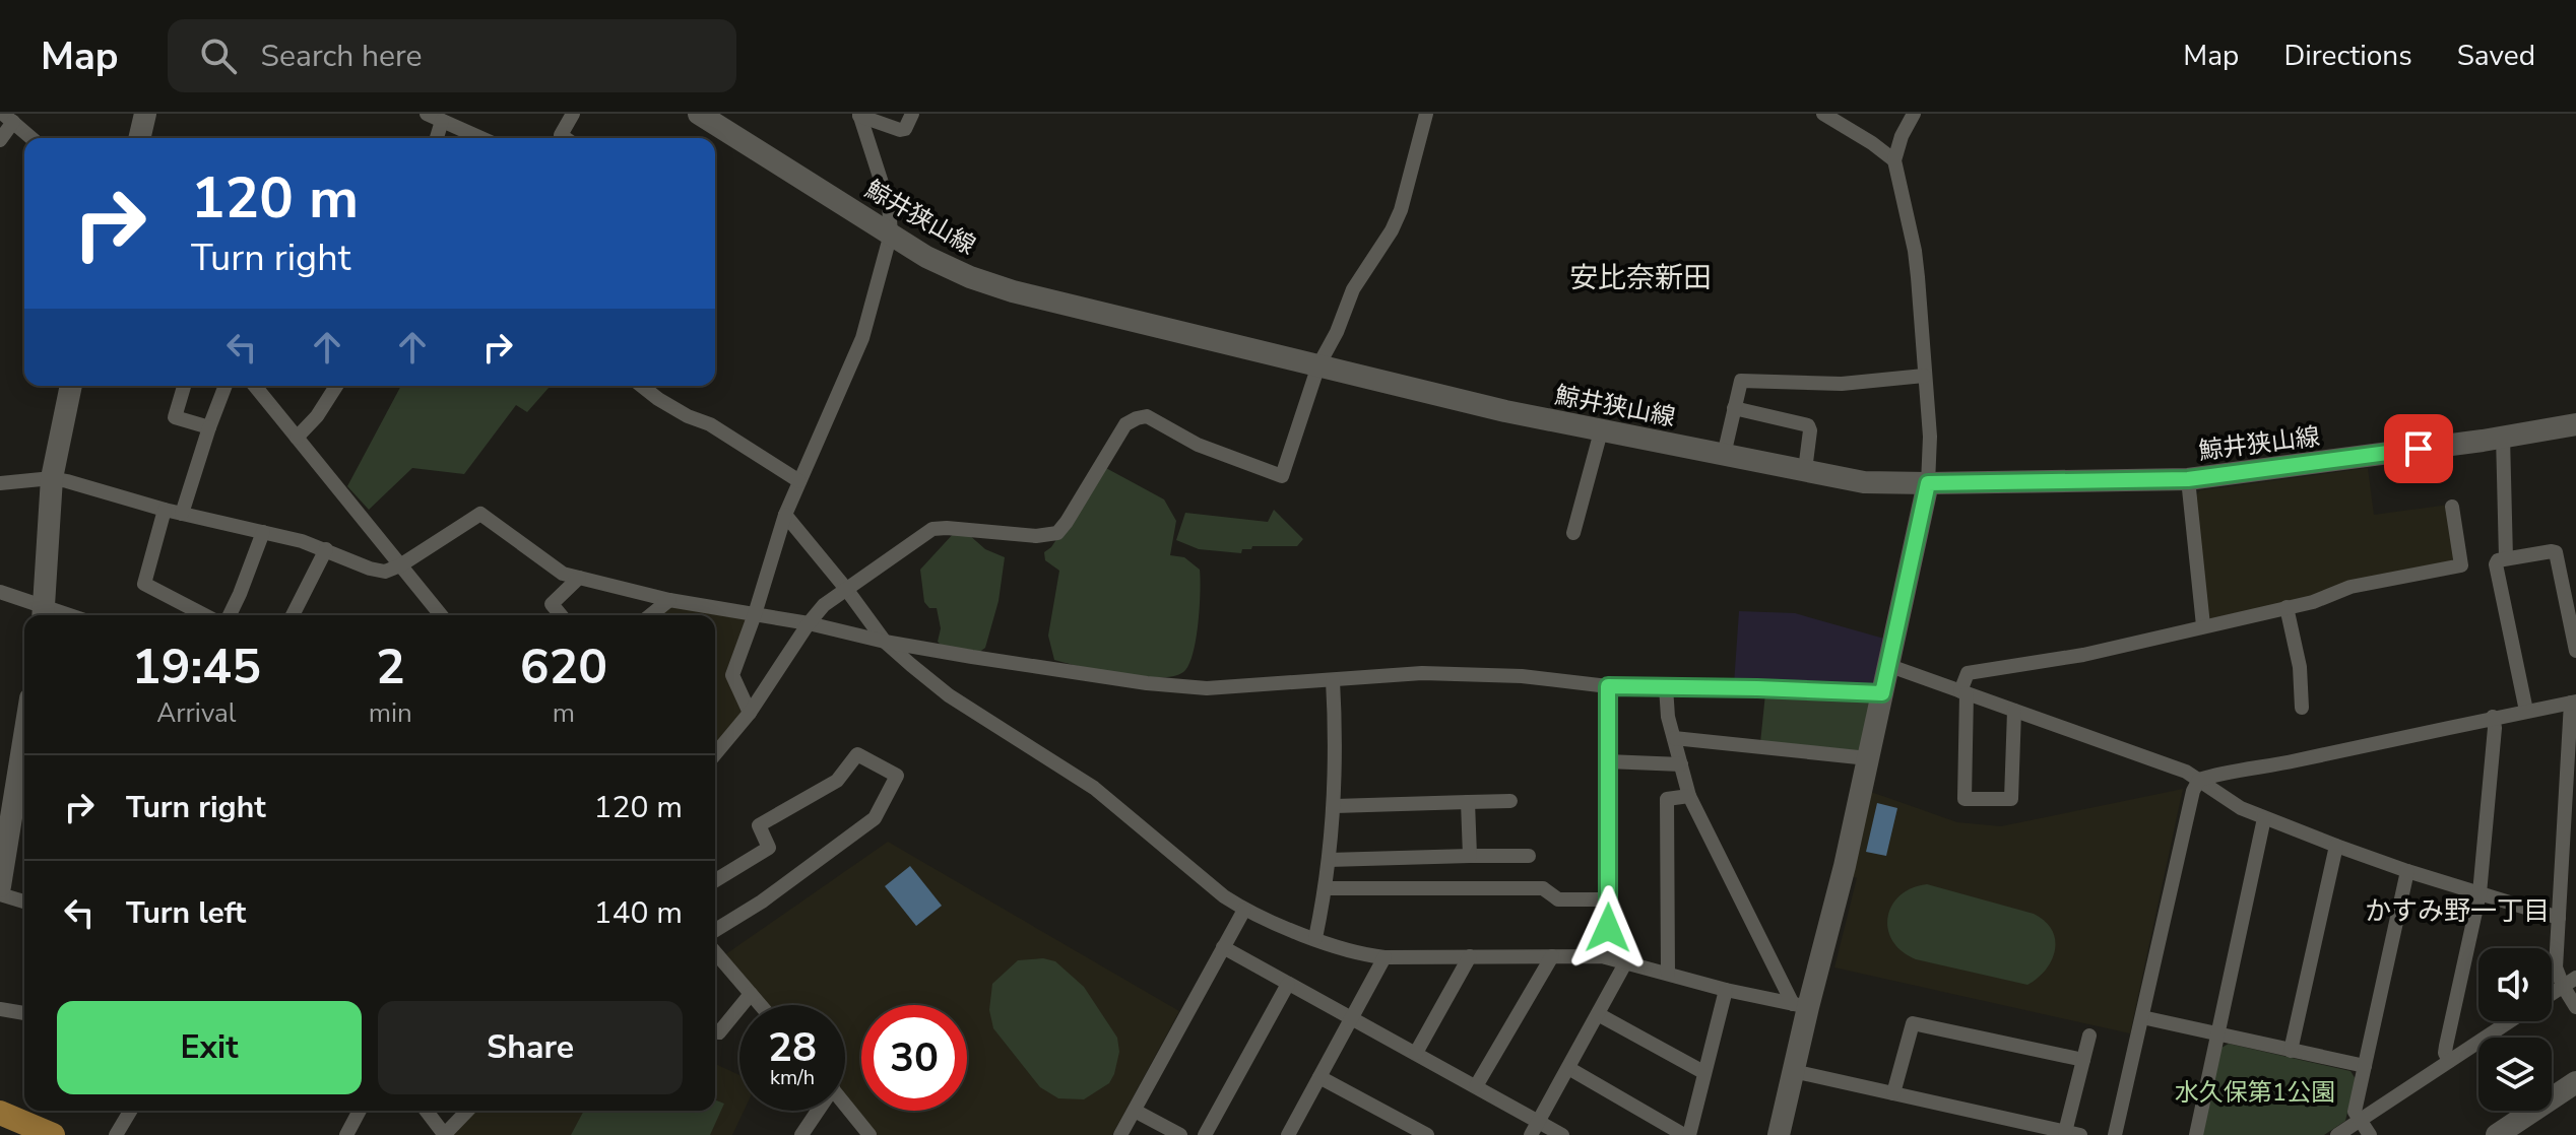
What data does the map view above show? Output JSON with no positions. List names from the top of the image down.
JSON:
{
  "streets": {
    "main road": ["鯨井狭山線"]
  },
  "districts": ["安比奈新田", "かすみ野一丁目"],
  "parks": ["水久保第1公園"],
  "page": {
    "header": "Map",
    "search": "Search here",
    "nav": ["Map", "Directions", "Saved"],
    "turn": ["120 m", "Turn right"],
    "eta": [
      "19:45",
      "Arrival",
      "2",
      "min",
      "620",
      "m"
    ],
    "list": [
      {
        "name": "Turn right",
        "value": "120 m"
      },
      {
        "name": "Turn left",
        "value": "140 m"
      }
    ],
    "buttons": ["Exit", "Share"],
    "speed": "28 km/h",
    "limit": "30"
  }
}
